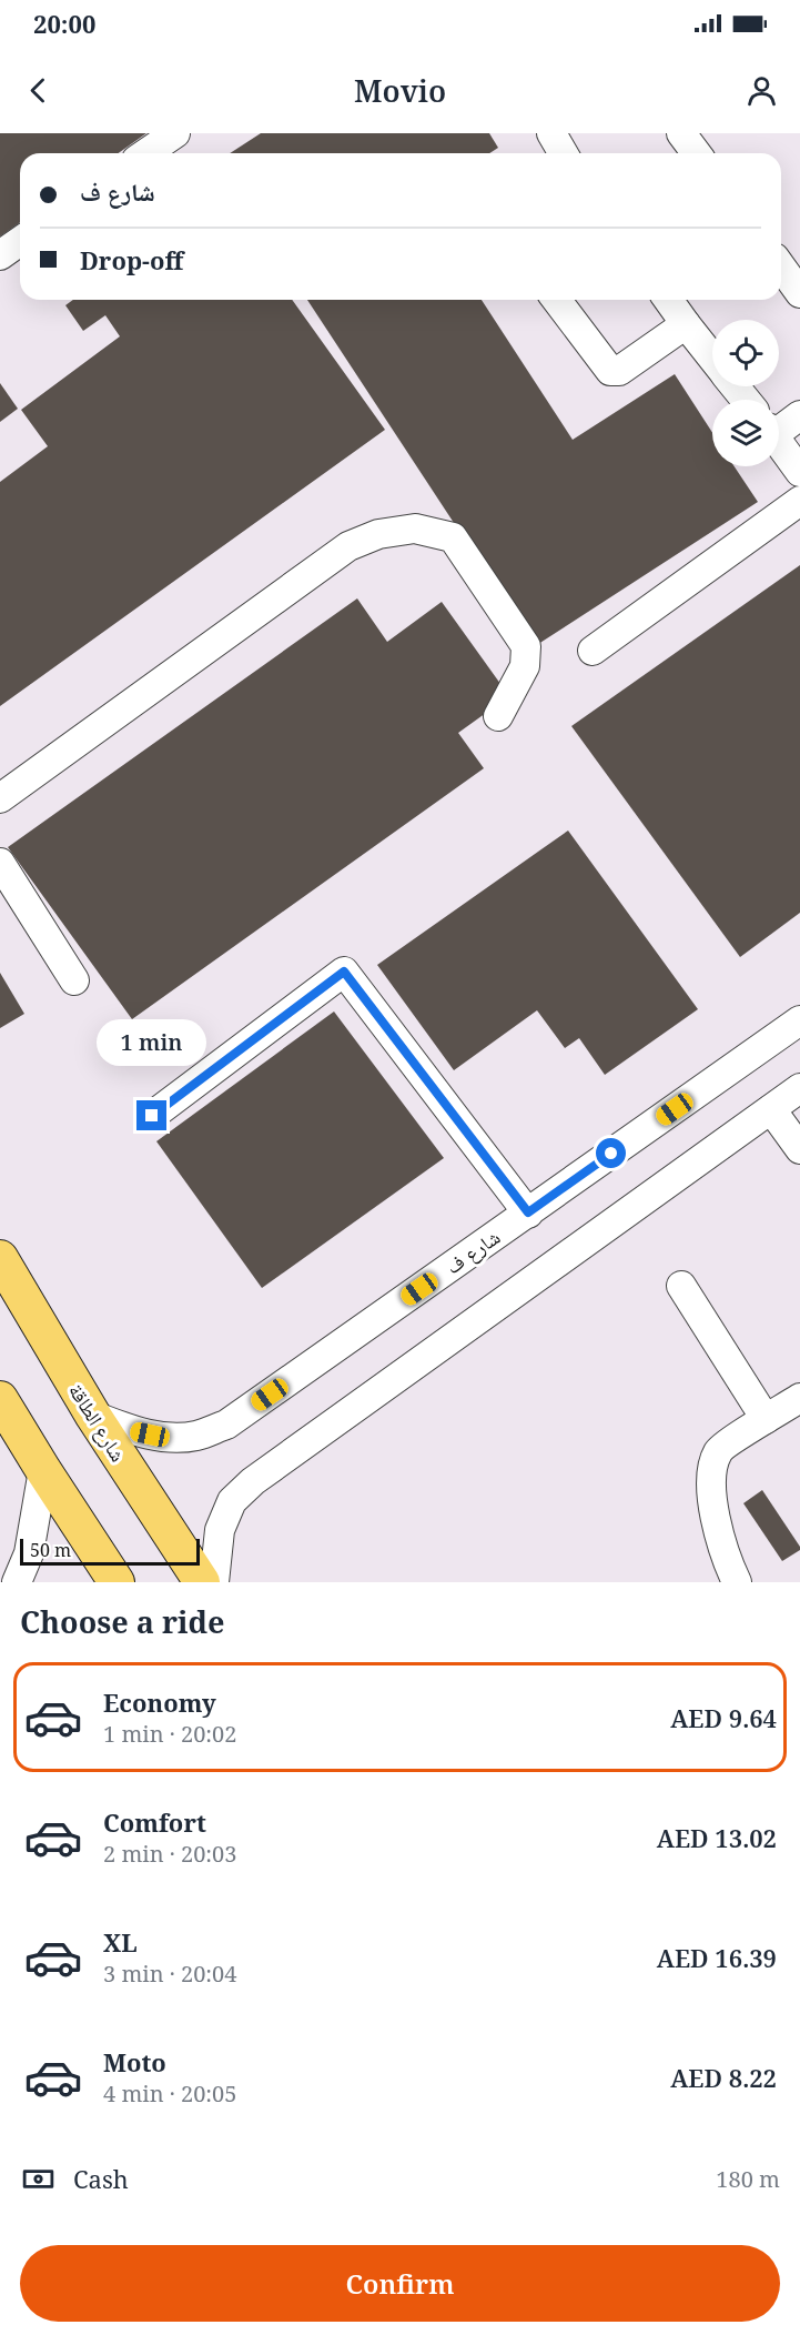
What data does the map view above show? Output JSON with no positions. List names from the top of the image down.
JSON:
{
  "streets": {
    "main road": ["شارع الطاقة"],
    "street": ["شارع ف"]
  },
  "crossings": [
    ["شارع ف", "شارع الطاقة"]
  ],
  "scale_bar": "50 m",
  "page": {
    "status": "20:00",
    "header": "Movio",
    "banner": ["شارع ف", "Drop-off"],
    "bubble": "1 min",
    "scale": "50 m",
    "heading": "Choose a ride",
    "list": [
      {
        "name": "Economy",
        "note": "1 min · 20:02",
        "value": "AED 9.64"
      },
      {
        "name": "Comfort",
        "note": "2 min · 20:03",
        "value": "AED 13.02"
      },
      {
        "name": "XL",
        "note": "3 min · 20:04",
        "value": "AED 16.39"
      },
      {
        "name": "Moto",
        "note": "4 min · 20:05",
        "value": "AED 8.22"
      }
    ],
    "pay": ["Cash", "180 m"],
    "buttons": "Confirm"
  }
}
